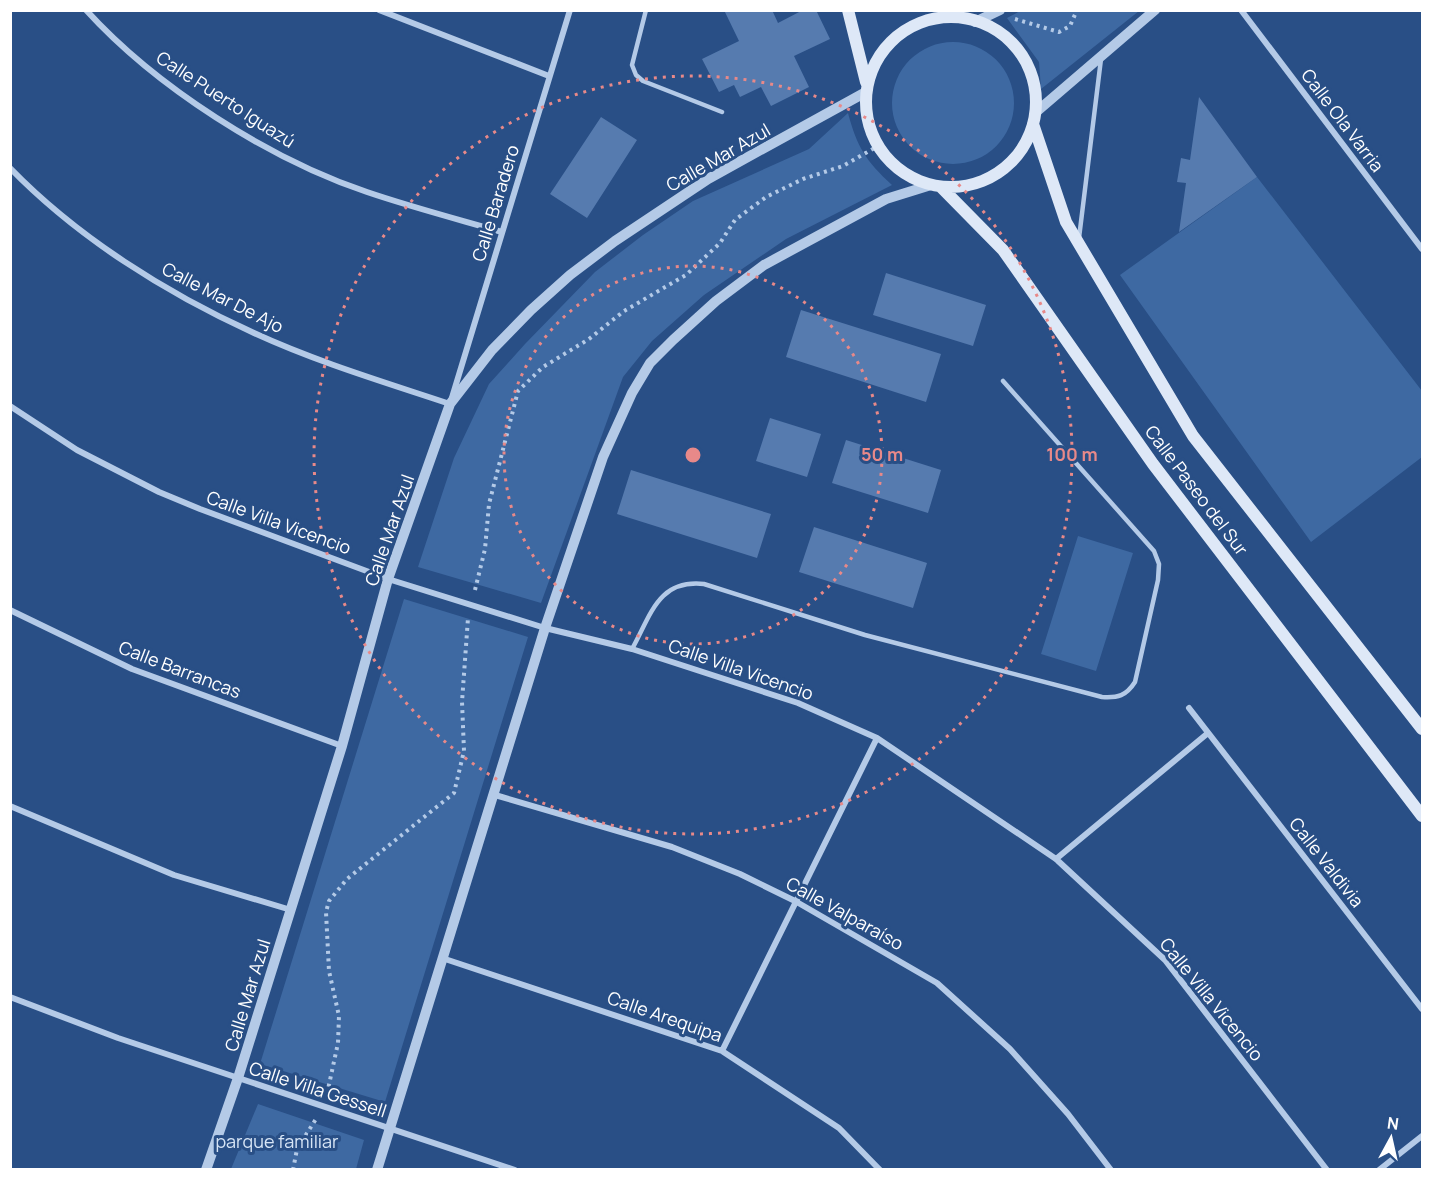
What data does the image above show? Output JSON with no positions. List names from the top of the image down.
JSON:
{
  "streets": {
    "main road": ["Calle Paseo del Sur"],
    "street": [
      "Calle Puerto Iguazú",
      "Calle Ola Varria",
      "Calle Mar Azul",
      "Calle Baradero",
      "Calle Mar De Ajo",
      "Calle Villa Vicencio",
      "Calle Barrancas",
      "Calle Valdivia",
      "Calle Valparaíso",
      "Calle Arequipa",
      "Calle Villa Gessell"
    ]
  },
  "crossings": [
    ["Calle Puerto Iguazú", "Calle Baradero"],
    ["Calle Mar Azul", "Calle Baradero"],
    ["Calle Mar Azul", "Calle Mar De Ajo"],
    ["Calle Mar Azul", "Calle Paseo del Sur"],
    ["Calle Mar Azul", "Calle Villa Vicencio"],
    ["Calle Mar Azul", "Calle Barrancas"],
    ["Calle Mar Azul", "Calle Villa Gessell"],
    ["Calle Baradero", "Calle Mar De Ajo"]
  ],
  "parks": ["parque familiar"],
  "north": "top",
  "rings": ["50 m", "100 m"]
}
